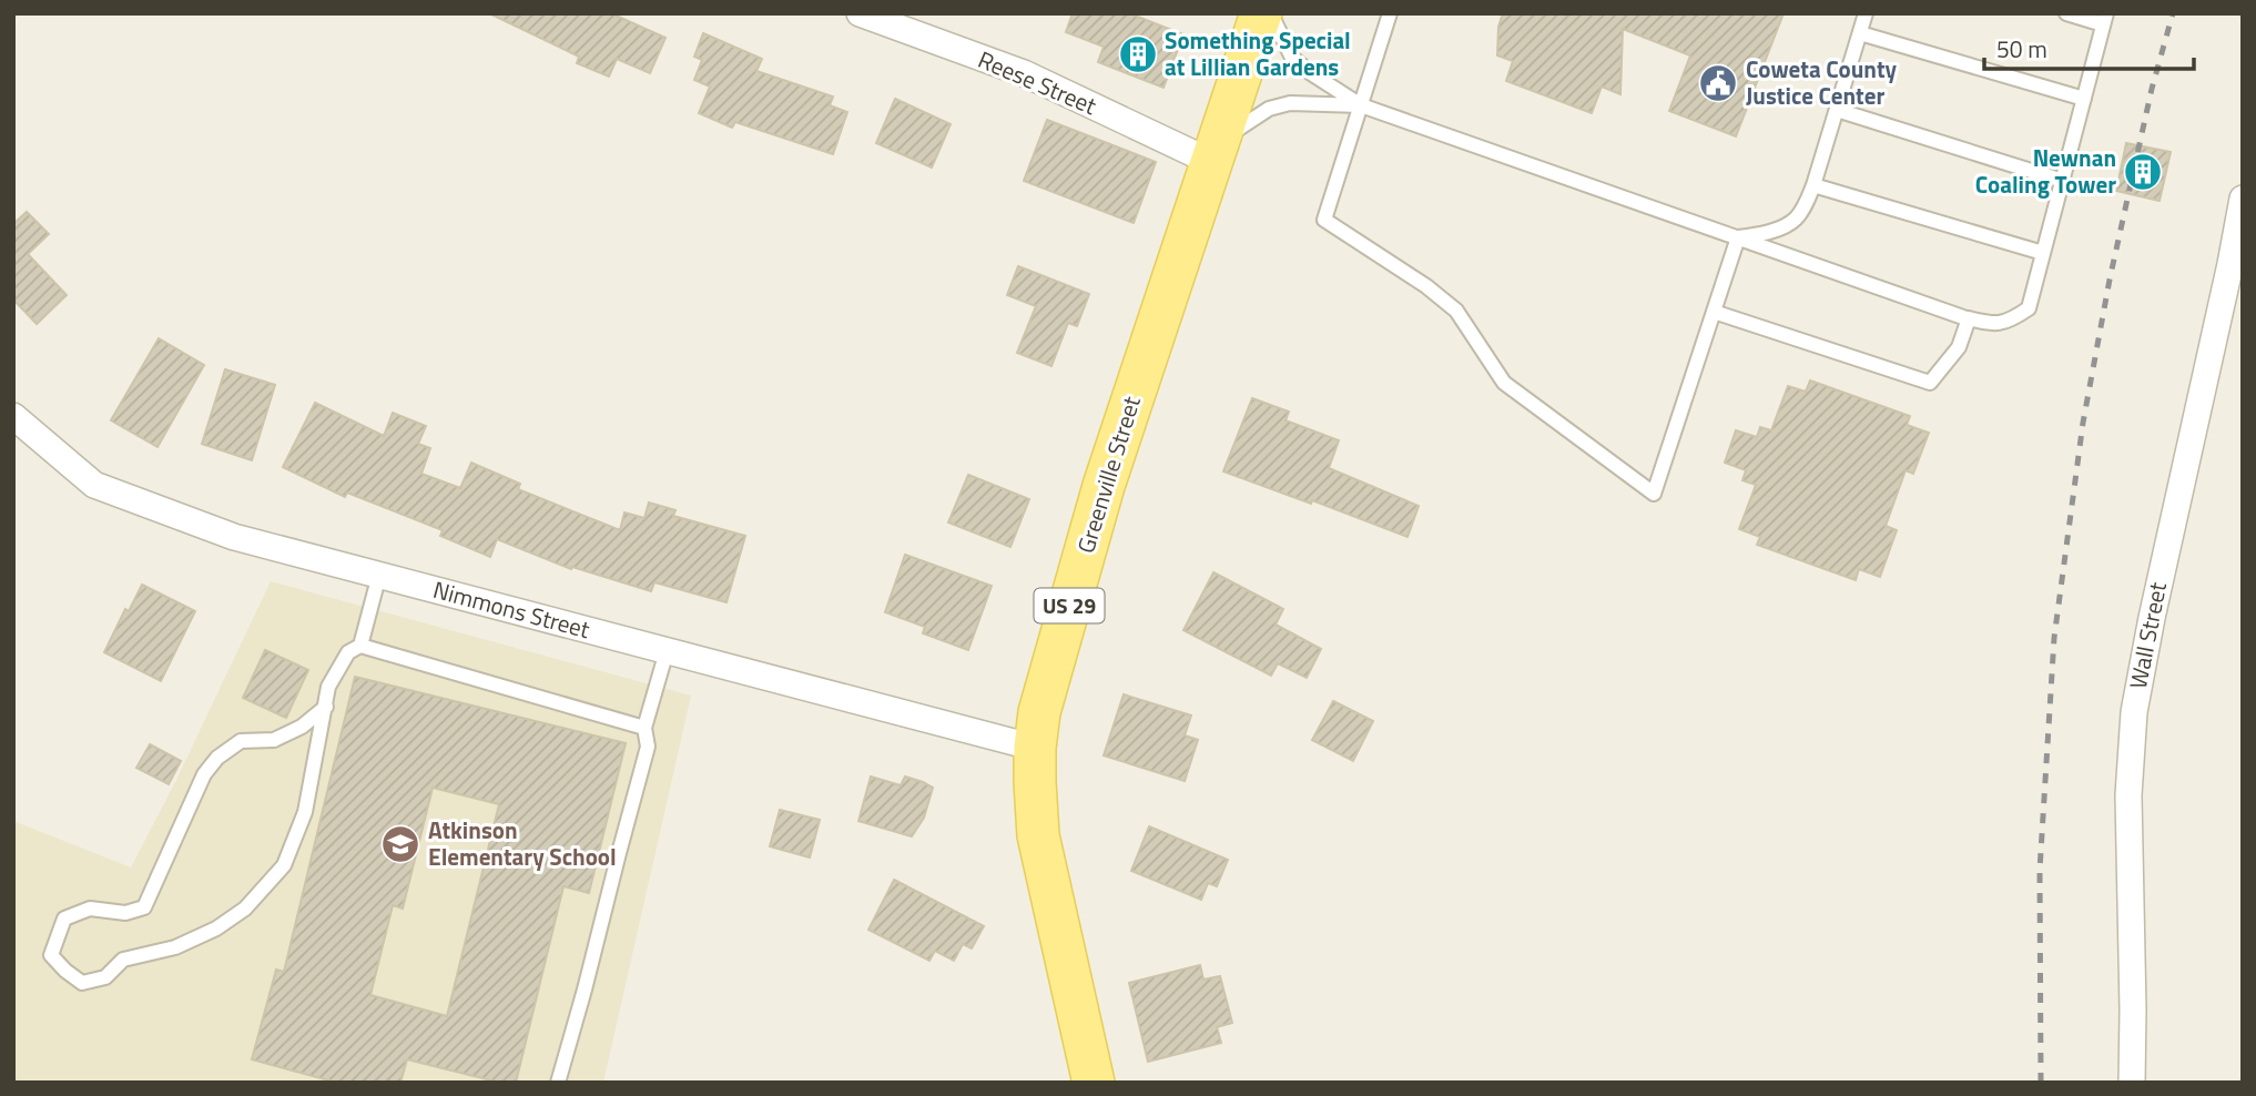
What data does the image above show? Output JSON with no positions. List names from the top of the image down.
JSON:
{
  "streets": {
    "main road": ["Greenville Street", "US 29"],
    "street": ["Reese Street", "Nimmons Street", "Wall Street"]
  },
  "crossings": [
    ["Reese Street", "Greenville Street"],
    ["Greenville Street", "Nimmons Street"]
  ],
  "places": {
    "building": ["Something Special at Lillian Gardens", "Newnan Coaling Tower"],
    "public building": ["Coweta County Justice Center"],
    "school or university": ["Atkinson Elementary School"]
  },
  "scale_bar": "50 m"
}
